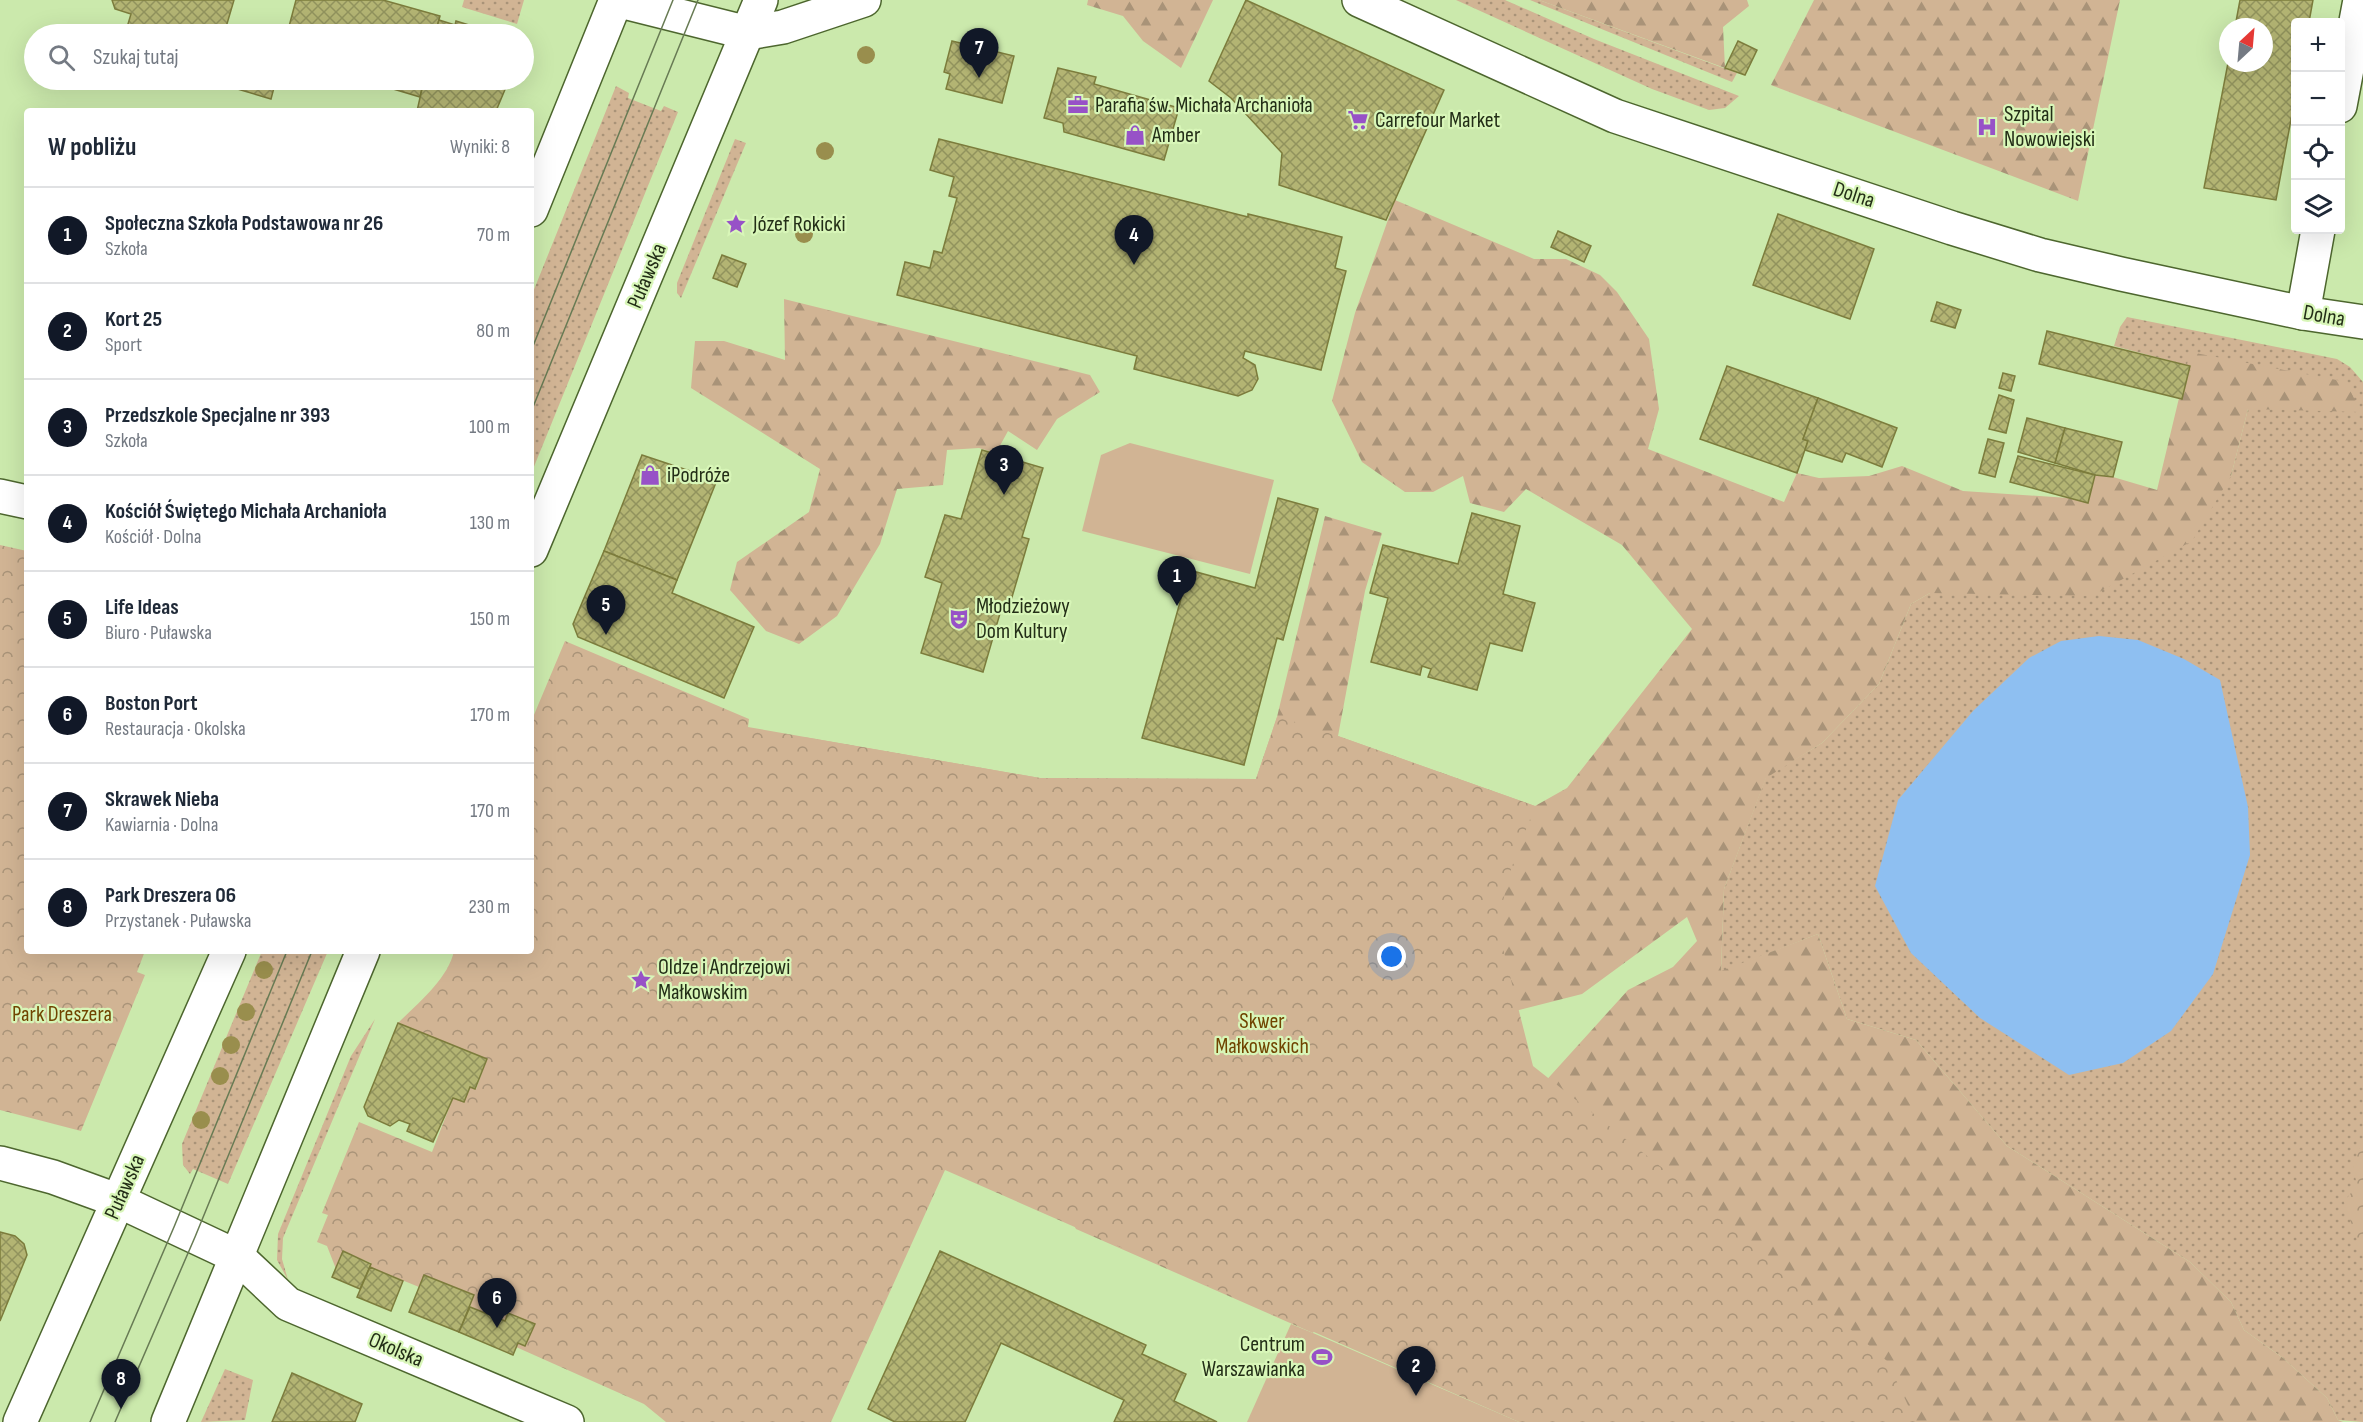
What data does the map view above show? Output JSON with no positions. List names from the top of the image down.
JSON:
{
  "streets": {
    "main road": ["Dolna", "Puławska", "Okolska"]
  },
  "crossings": [
    ["Puławska", "Okolska"]
  ],
  "parks": ["Park Dreszera", "Skwer Małkowskich"],
  "places": {
    "office": ["Parafia św. Michała Archanioła"],
    "supermarket": ["Carrefour Market"],
    "hospital": ["Szpital Nowowiejski"],
    "shop": ["Amber", "iPodróże"],
    "place": ["Józef Rokicki", "Oldze i Andrzejowi Małkowskim"],
    "theatre": ["Młodzieżowy Dom Kultury"],
    "sports": ["Centrum Warszawianka"]
  },
  "north": "top right",
  "page": {
    "map_buttons": ["+", "−"],
    "search": "Szukaj tutaj",
    "pins": [
      "7",
      "4",
      "3",
      "1",
      "5",
      "6",
      "2",
      "8"
    ],
    "heading": ["W pobliżu", "Wyniki: 8"],
    "list": [
      {
        "mark": "1",
        "name": "Społeczna Szkoła Podstawowa nr 26",
        "note": "Szkoła",
        "value": "70 m"
      },
      {
        "mark": "2",
        "name": "Kort 25",
        "note": "Sport",
        "value": "80 m"
      },
      {
        "mark": "3",
        "name": "Przedszkole Specjalne nr 393",
        "note": "Szkoła",
        "value": "100 m"
      },
      {
        "mark": "4",
        "name": "Kościół Świętego Michała Archanioła",
        "note": "Kościół · Dolna",
        "value": "130 m"
      },
      {
        "mark": "5",
        "name": "Life Ideas",
        "note": "Biuro · Puławska",
        "value": "150 m"
      },
      {
        "mark": "6",
        "name": "Boston Port",
        "note": "Restauracja · Okolska",
        "value": "170 m"
      },
      {
        "mark": "7",
        "name": "Skrawek Nieba",
        "note": "Kawiarnia · Dolna",
        "value": "170 m"
      },
      {
        "mark": "8",
        "name": "Park Dreszera 06",
        "note": "Przystanek · Puławska",
        "value": "230 m"
      }
    ]
  }
}
